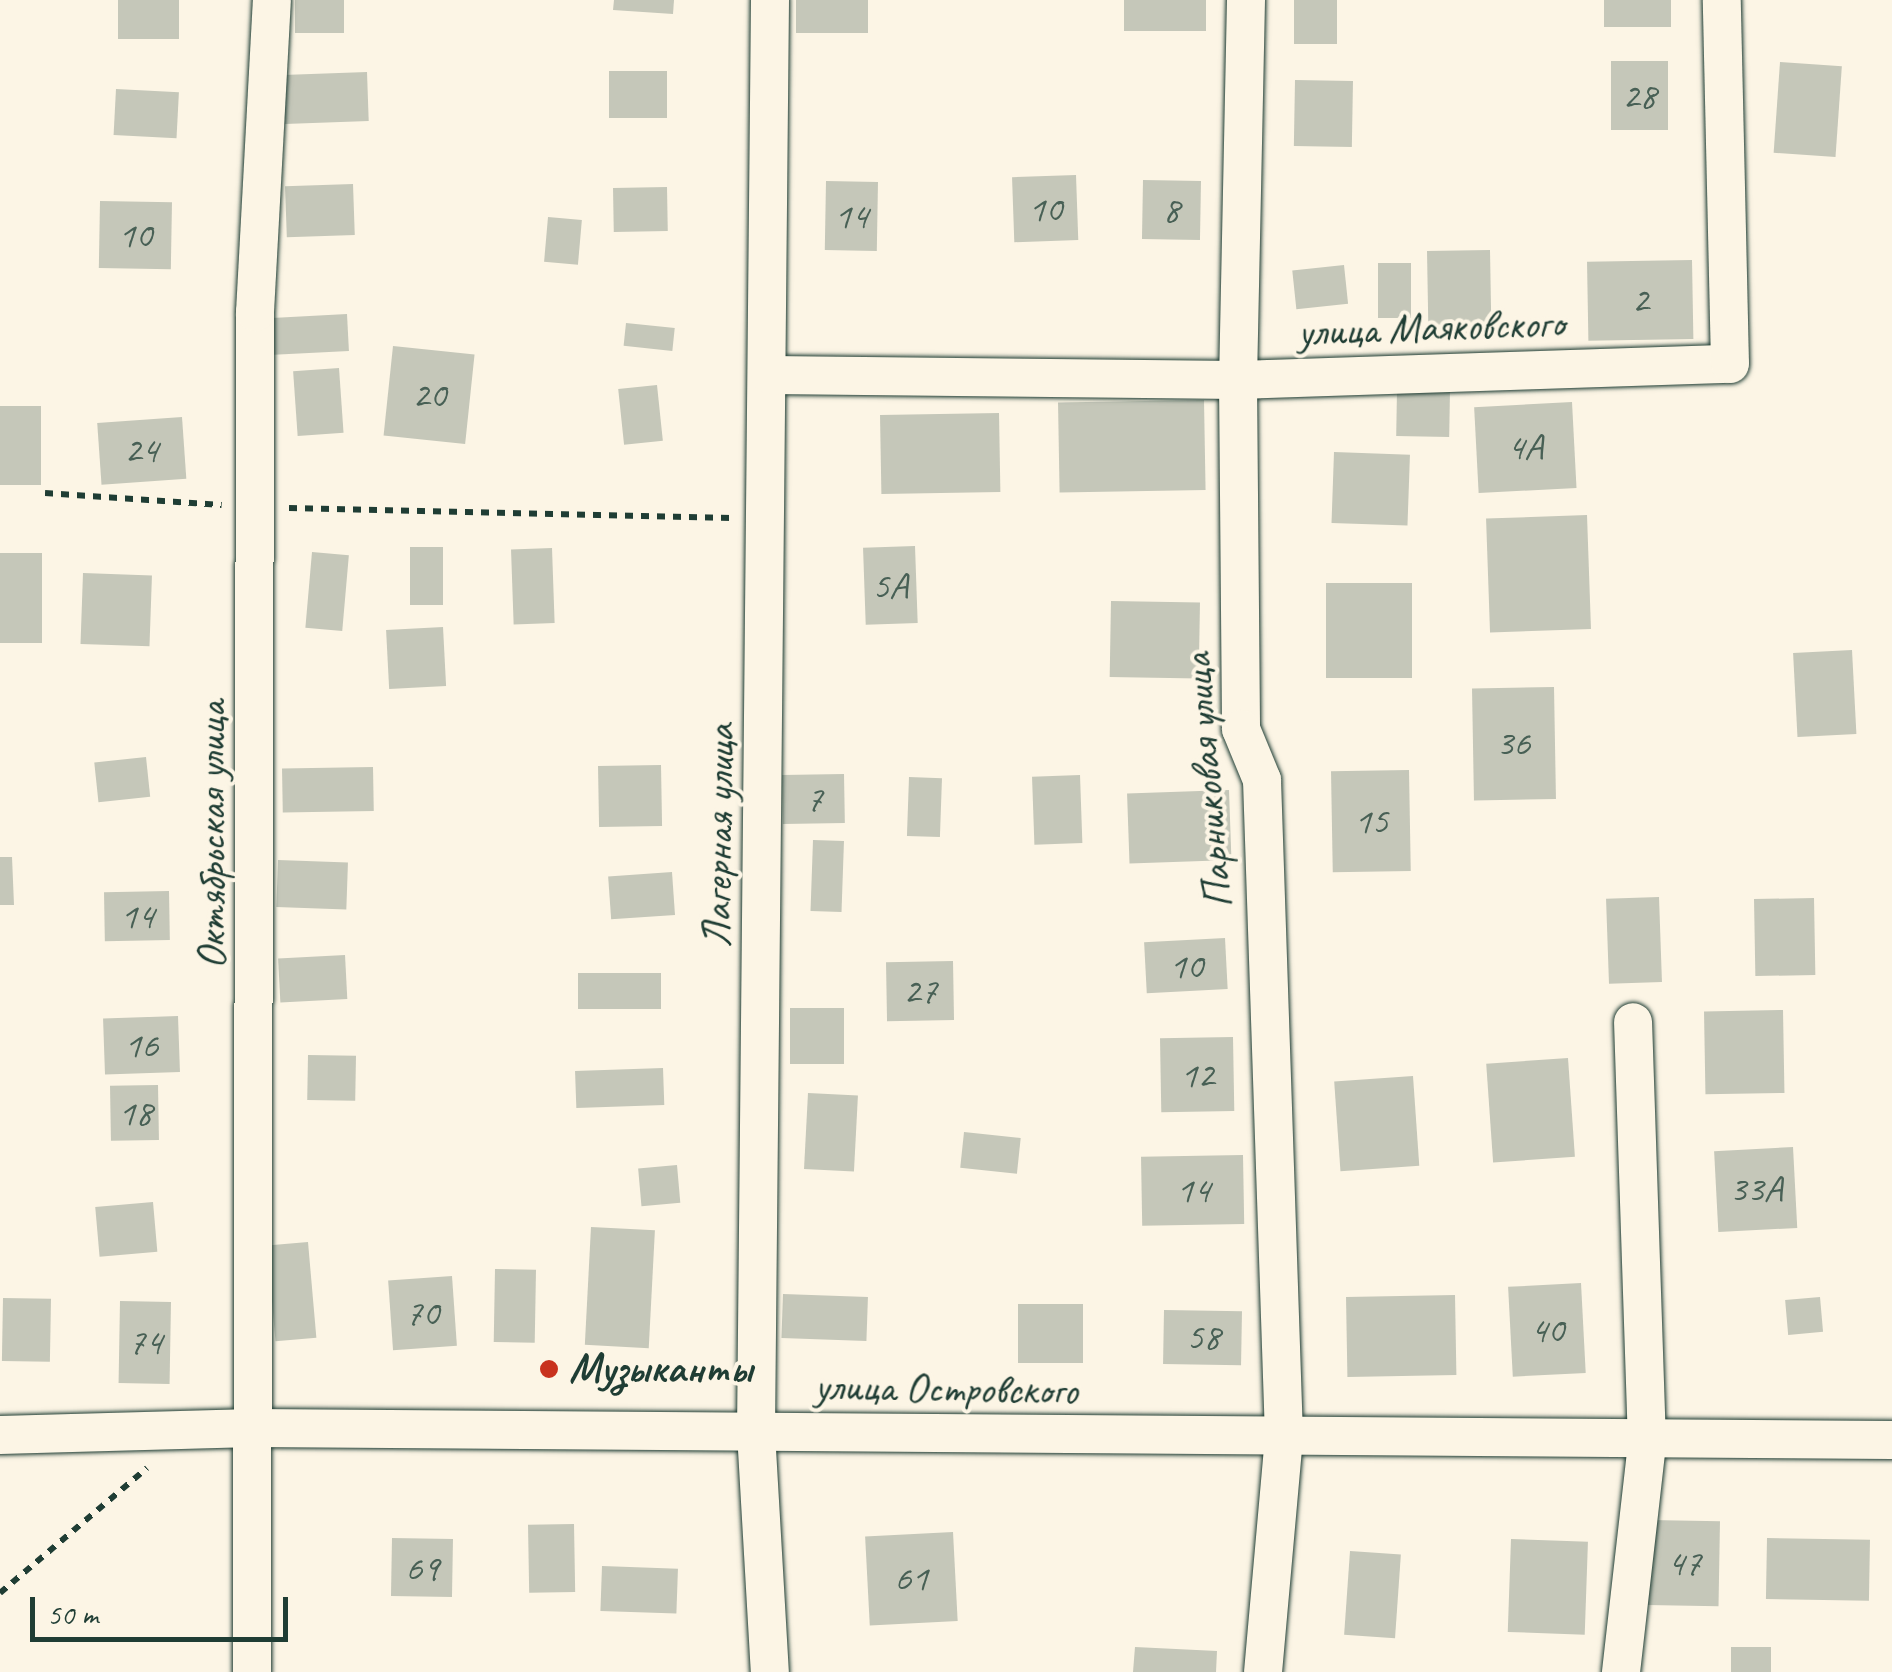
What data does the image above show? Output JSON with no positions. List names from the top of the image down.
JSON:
{
  "streets": {
    "street": [
      "улица Маяковского",
      "Парниковая улица",
      "Октябрьская улица",
      "Лагерная улица",
      "улица Островского"
    ]
  },
  "crossings": [
    ["улица Маяковского", "Парниковая улица"],
    ["улица Маяковского", "Лагерная улица"],
    ["Парниковая улица", "улица Островского"],
    ["Октябрьская улица", "улица Островского"],
    ["Лагерная улица", "улица Островского"]
  ],
  "places": ["Музыканты"],
  "house_numbers": [
    "28",
    "10",
    "8",
    "14",
    "10",
    "2",
    "20",
    "4А",
    "24",
    "5А",
    "36",
    "7",
    "15",
    "14",
    "10",
    "27",
    "16",
    "12",
    "18",
    "33А",
    "14",
    "70",
    "40",
    "58",
    "74",
    "47",
    "69",
    "61"
  ],
  "scale_bar": "50 m"
}
